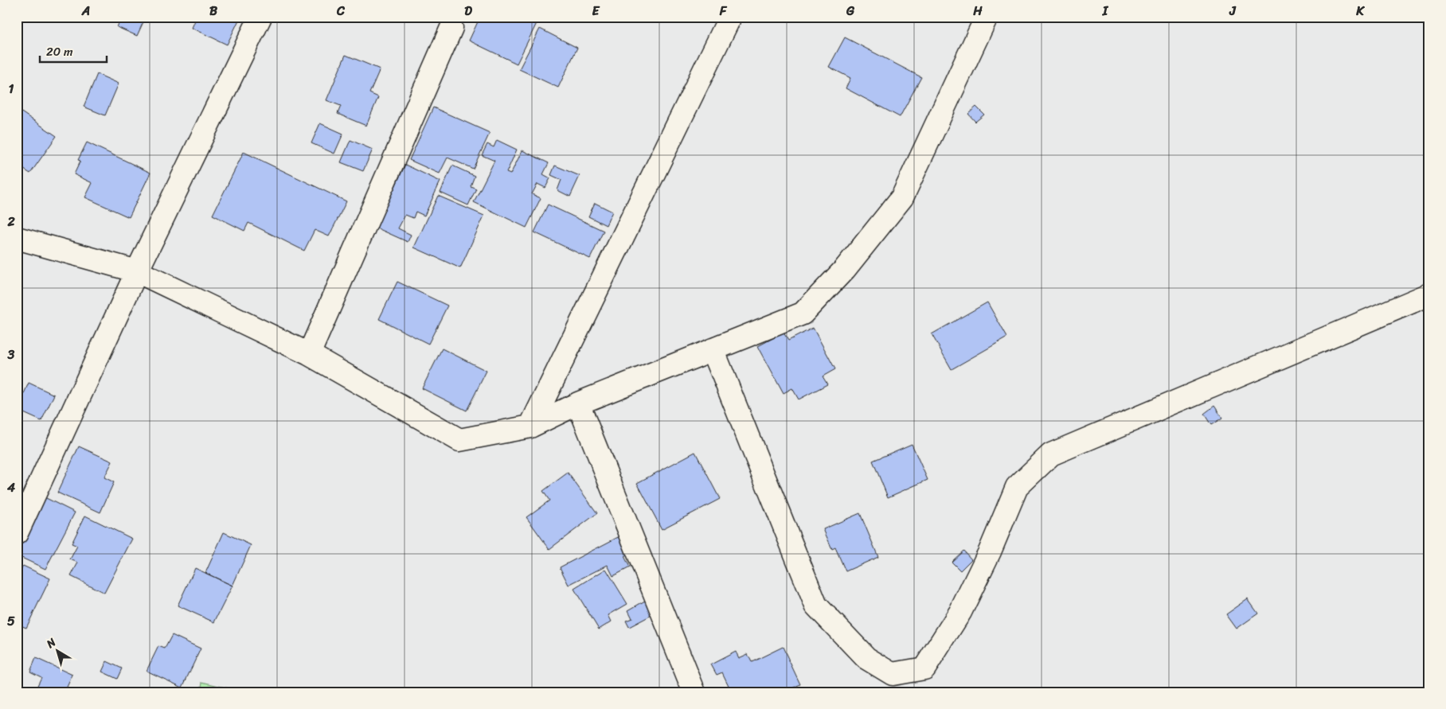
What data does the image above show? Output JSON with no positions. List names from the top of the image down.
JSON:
{
  "scale_bar": "20 m",
  "north": "top left",
  "grid": {
    "columns": [
      "A",
      "B",
      "C",
      "D",
      "E",
      "F",
      "G",
      "H",
      "I",
      "J",
      "K"
    ],
    "rows": [
      "1",
      "2",
      "3",
      "4",
      "5"
    ]
  }
}
